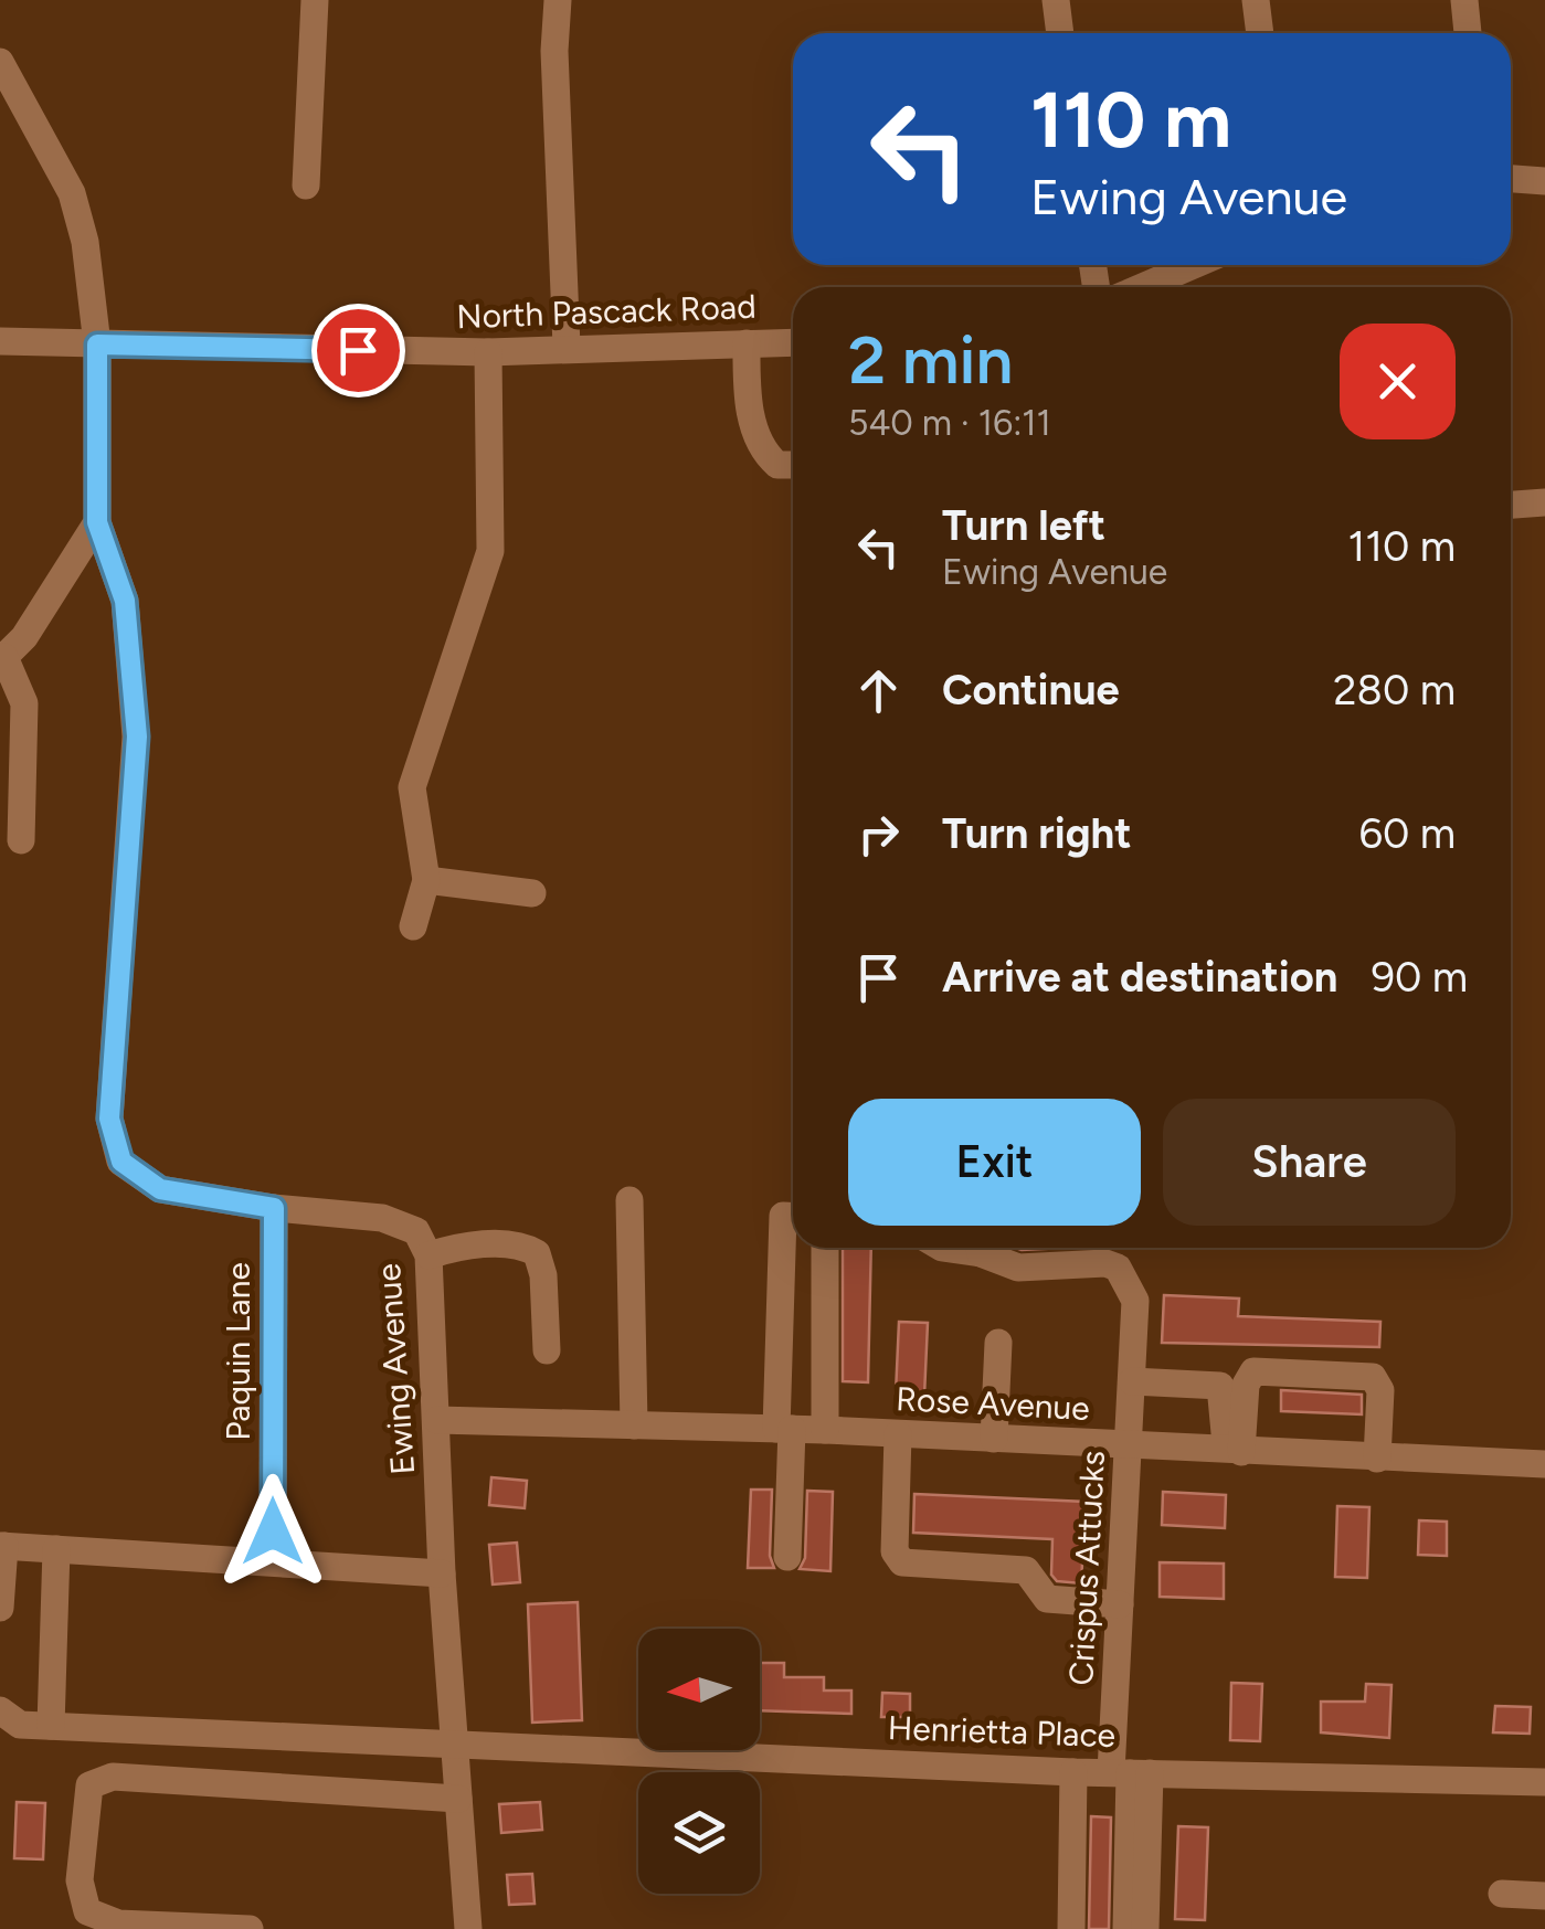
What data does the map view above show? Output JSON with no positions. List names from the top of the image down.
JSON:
{
  "streets": {
    "street": [
      "North Pascack Road",
      "Paquin Lane",
      "Ewing Avenue",
      "Rose Avenue",
      "Crispus Attucks",
      "Henrietta Place"
    ]
  },
  "crossings": [
    ["Paquin Lane", "Ewing Avenue"],
    ["Ewing Avenue", "Rose Avenue"],
    ["Ewing Avenue", "Henrietta Place"],
    ["Rose Avenue", "Crispus Attucks"],
    ["Crispus Attucks", "Henrietta Place"]
  ],
  "north": "left",
  "page": {
    "turn": ["110 m", "Ewing Avenue"],
    "heading": ["2 min", "540 m · 16:11"],
    "list": [
      {
        "name": "Turn left",
        "note": "Ewing Avenue",
        "value": "110 m"
      },
      {
        "name": "Continue",
        "value": "280 m"
      },
      {
        "name": "Turn right",
        "value": "60 m"
      },
      {
        "name": "Arrive at destination",
        "value": "90 m"
      }
    ],
    "buttons": ["Exit", "Share"]
  }
}
